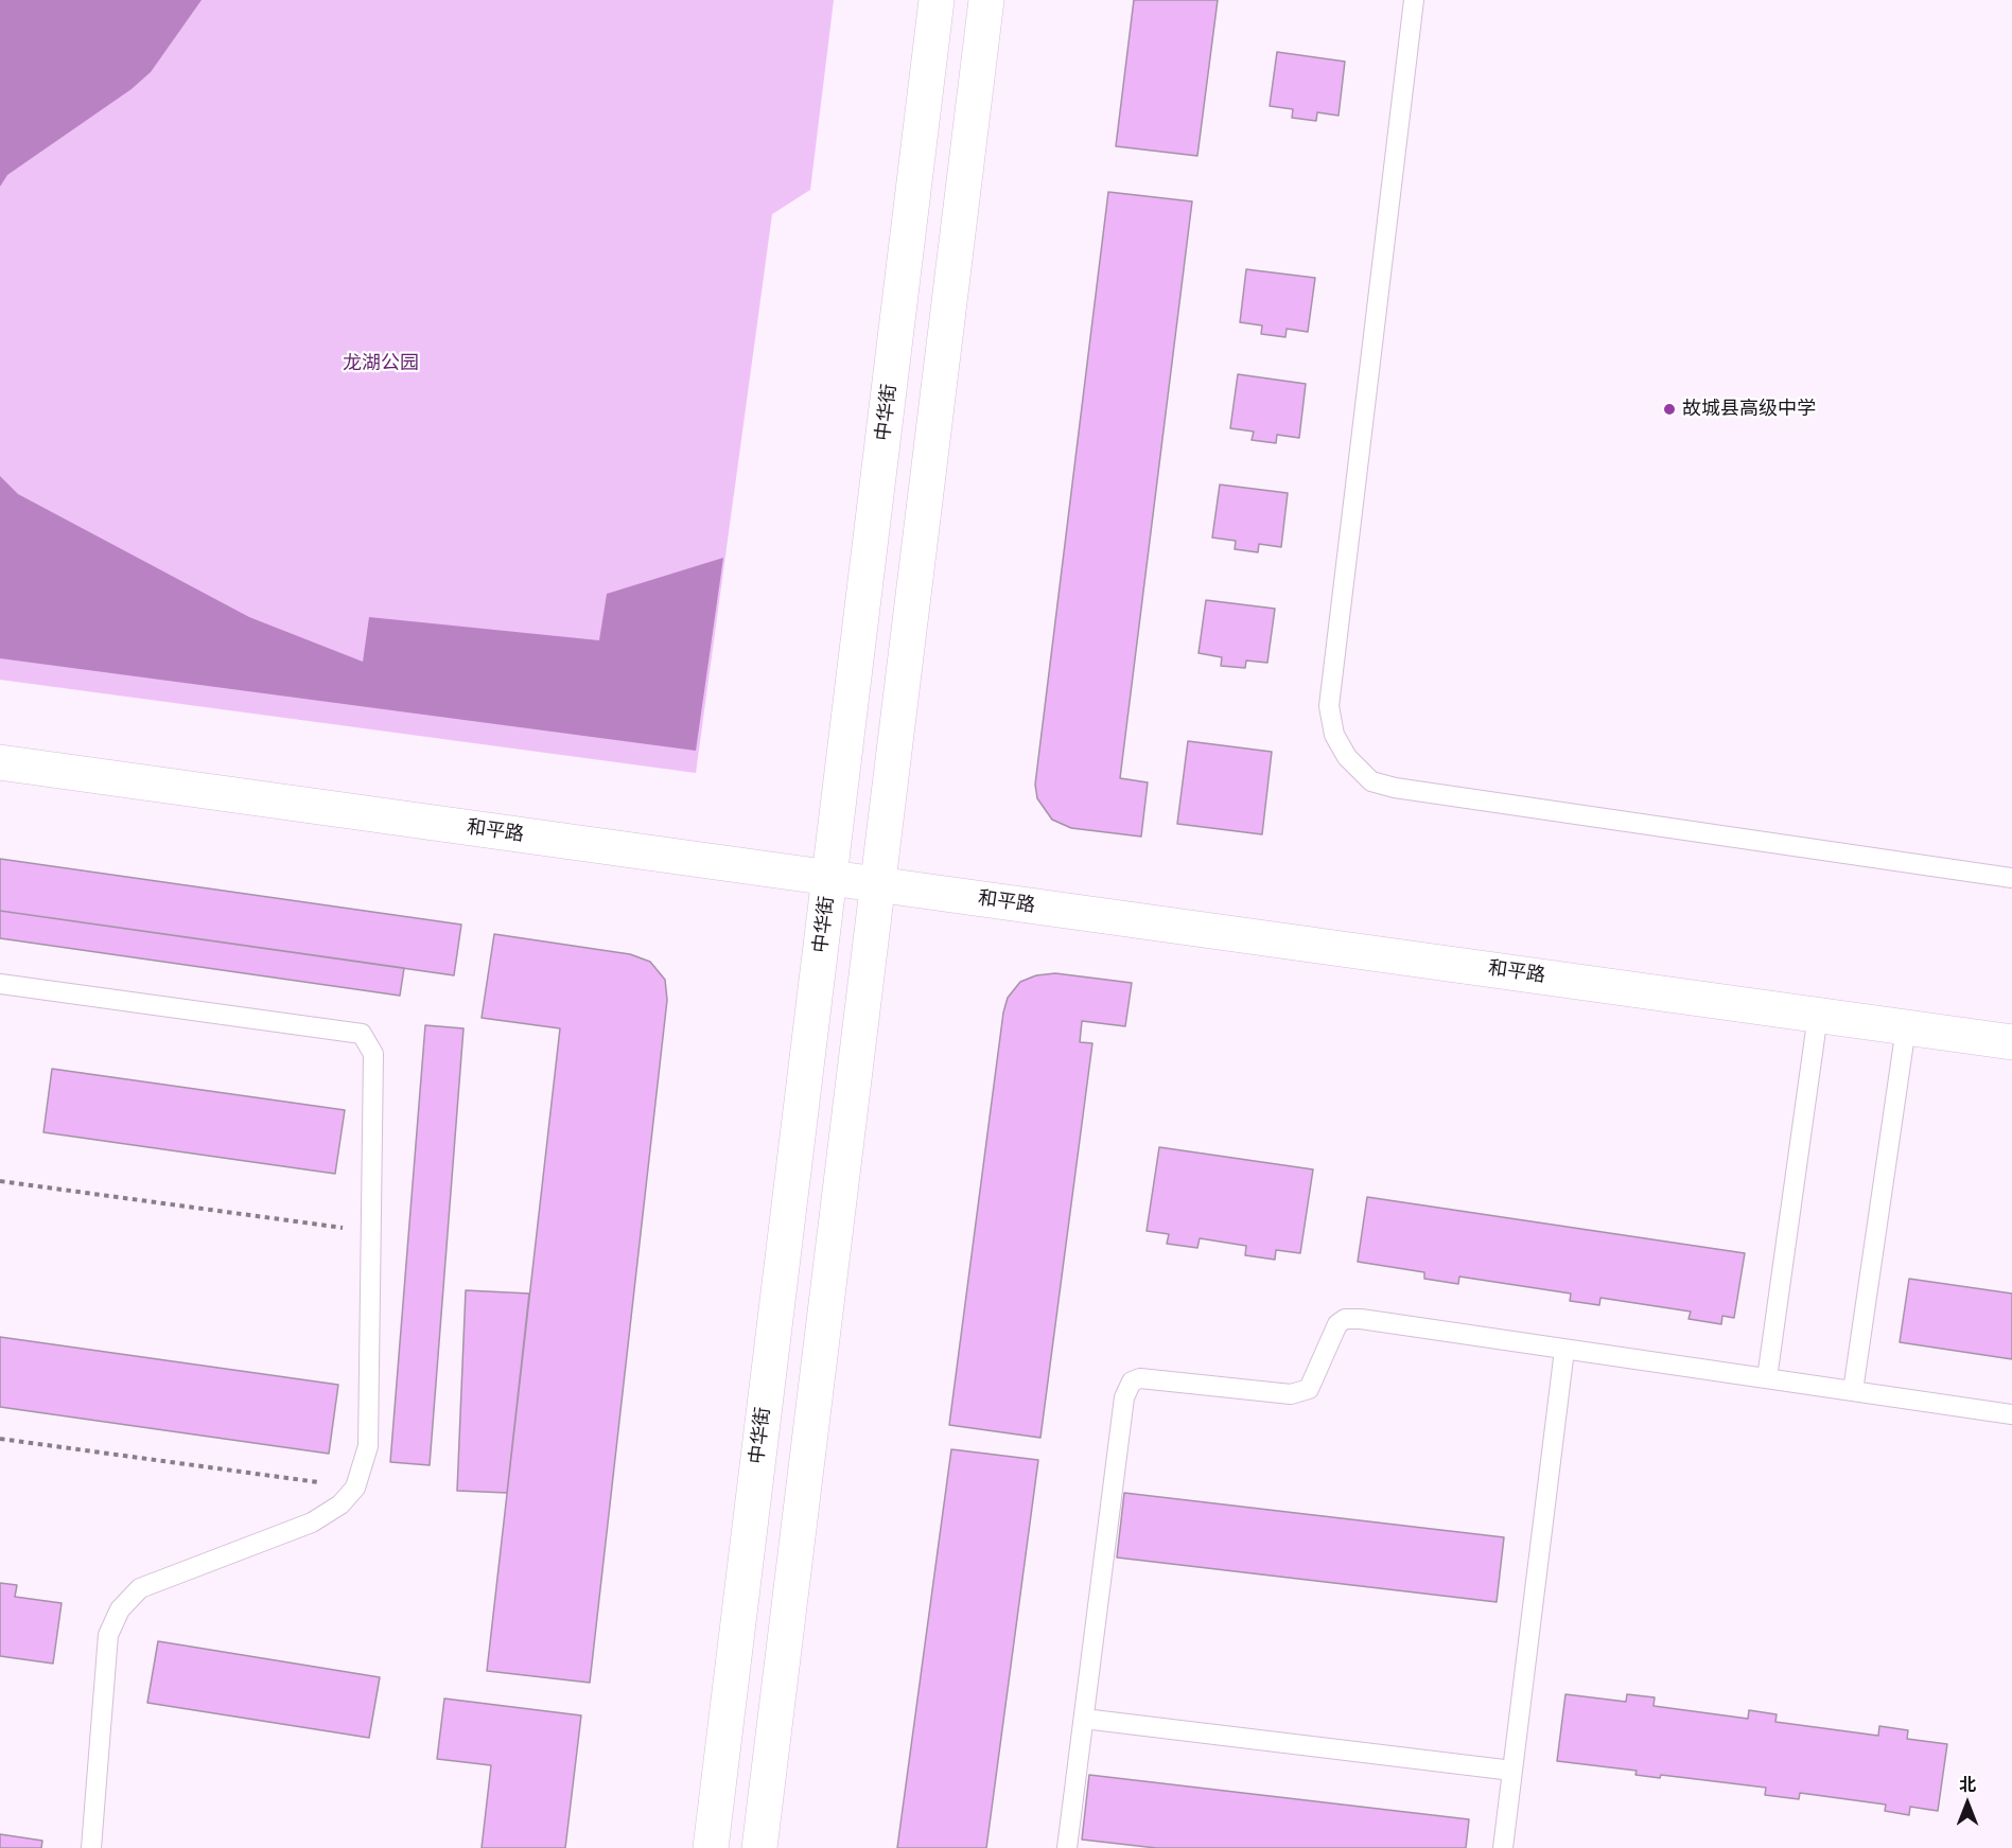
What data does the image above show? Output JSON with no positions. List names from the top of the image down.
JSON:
{
  "streets": {
    "main road": ["中华街", "和平路"]
  },
  "crossings": [
    ["中华街", "和平路"]
  ],
  "parks": ["龙湖公园"],
  "places": ["故城县高级中学"],
  "north": "top"
}
